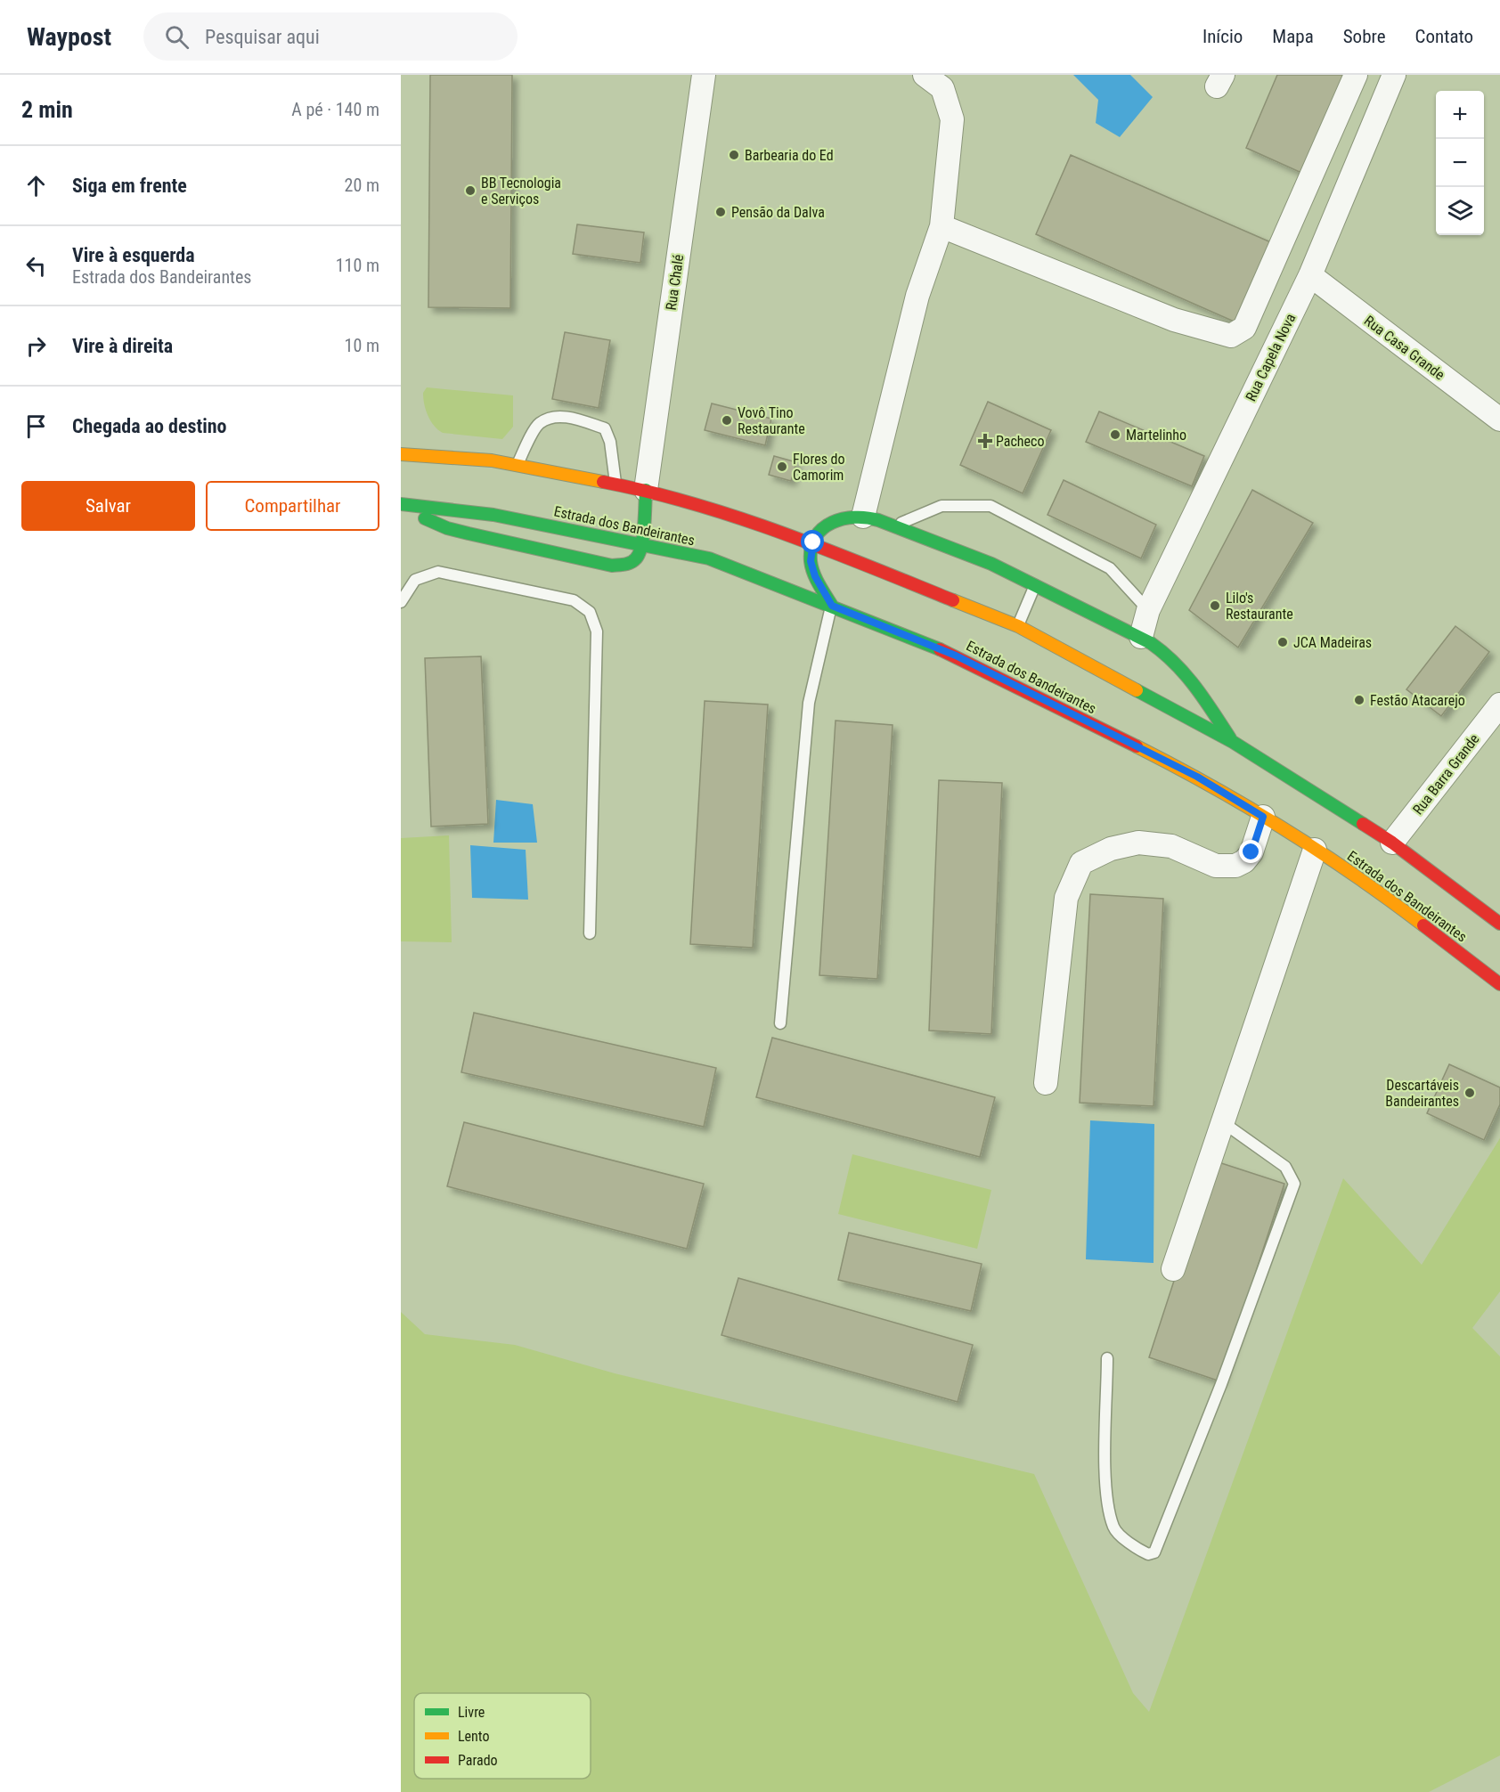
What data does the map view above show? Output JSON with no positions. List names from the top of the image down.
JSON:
{
  "streets": {
    "main road": ["Estrada dos Bandeirantes"],
    "street": [
      "Rua Chalé",
      "Rua Casa Grande",
      "Rua Capela Nova",
      "Rua Barra Grande"
    ]
  },
  "crossings": [
    ["Rua Casa Grande", "Rua Capela Nova"]
  ],
  "places": {
    "other": [
      "Barbearia do Ed",
      "BB Tecnologia e Serviços",
      "Pensão da Dalva",
      "Vovô Tino Restaurante",
      "Martelinho",
      "Flores do Camorim",
      "Lilo's Restaurante",
      "JCA Madeiras",
      "Festão Atacarejo",
      "Descartáveis Bandeirantes"
    ],
    "health": ["Pacheco"]
  },
  "legend": ["Livre", "Lento", "Parado"],
  "page": {
    "header": "Waypost",
    "search": "Pesquisar aqui",
    "nav": [
      "Início",
      "Mapa",
      "Sobre",
      "Contato"
    ],
    "heading": ["2 min", "A pé · 140 m"],
    "map_buttons": ["+", "−"],
    "list": [
      ["Siga em frente", "20 m"],
      ["Vire à esquerda", "Estrada dos Bandeirantes", "110 m"],
      ["Vire à direita", "10 m"],
      "Chegada ao destino"
    ],
    "buttons": ["Salvar", "Compartilhar"]
  }
}
